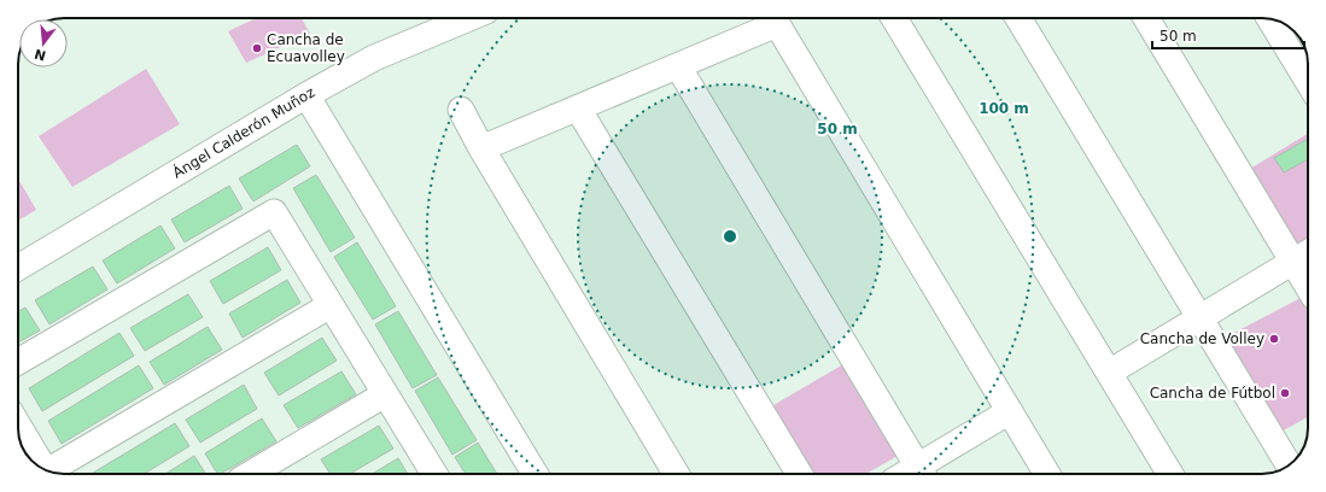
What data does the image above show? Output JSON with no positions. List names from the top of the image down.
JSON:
{
  "streets": {
    "street": ["Ángel Calderón Muñoz"]
  },
  "places": ["Cancha de Ecuavolley", "Cancha de Volley", "Cancha de Fútbol"],
  "scale_bar": "50 m",
  "north": "bottom",
  "rings": ["100 m", "50 m"]
}
